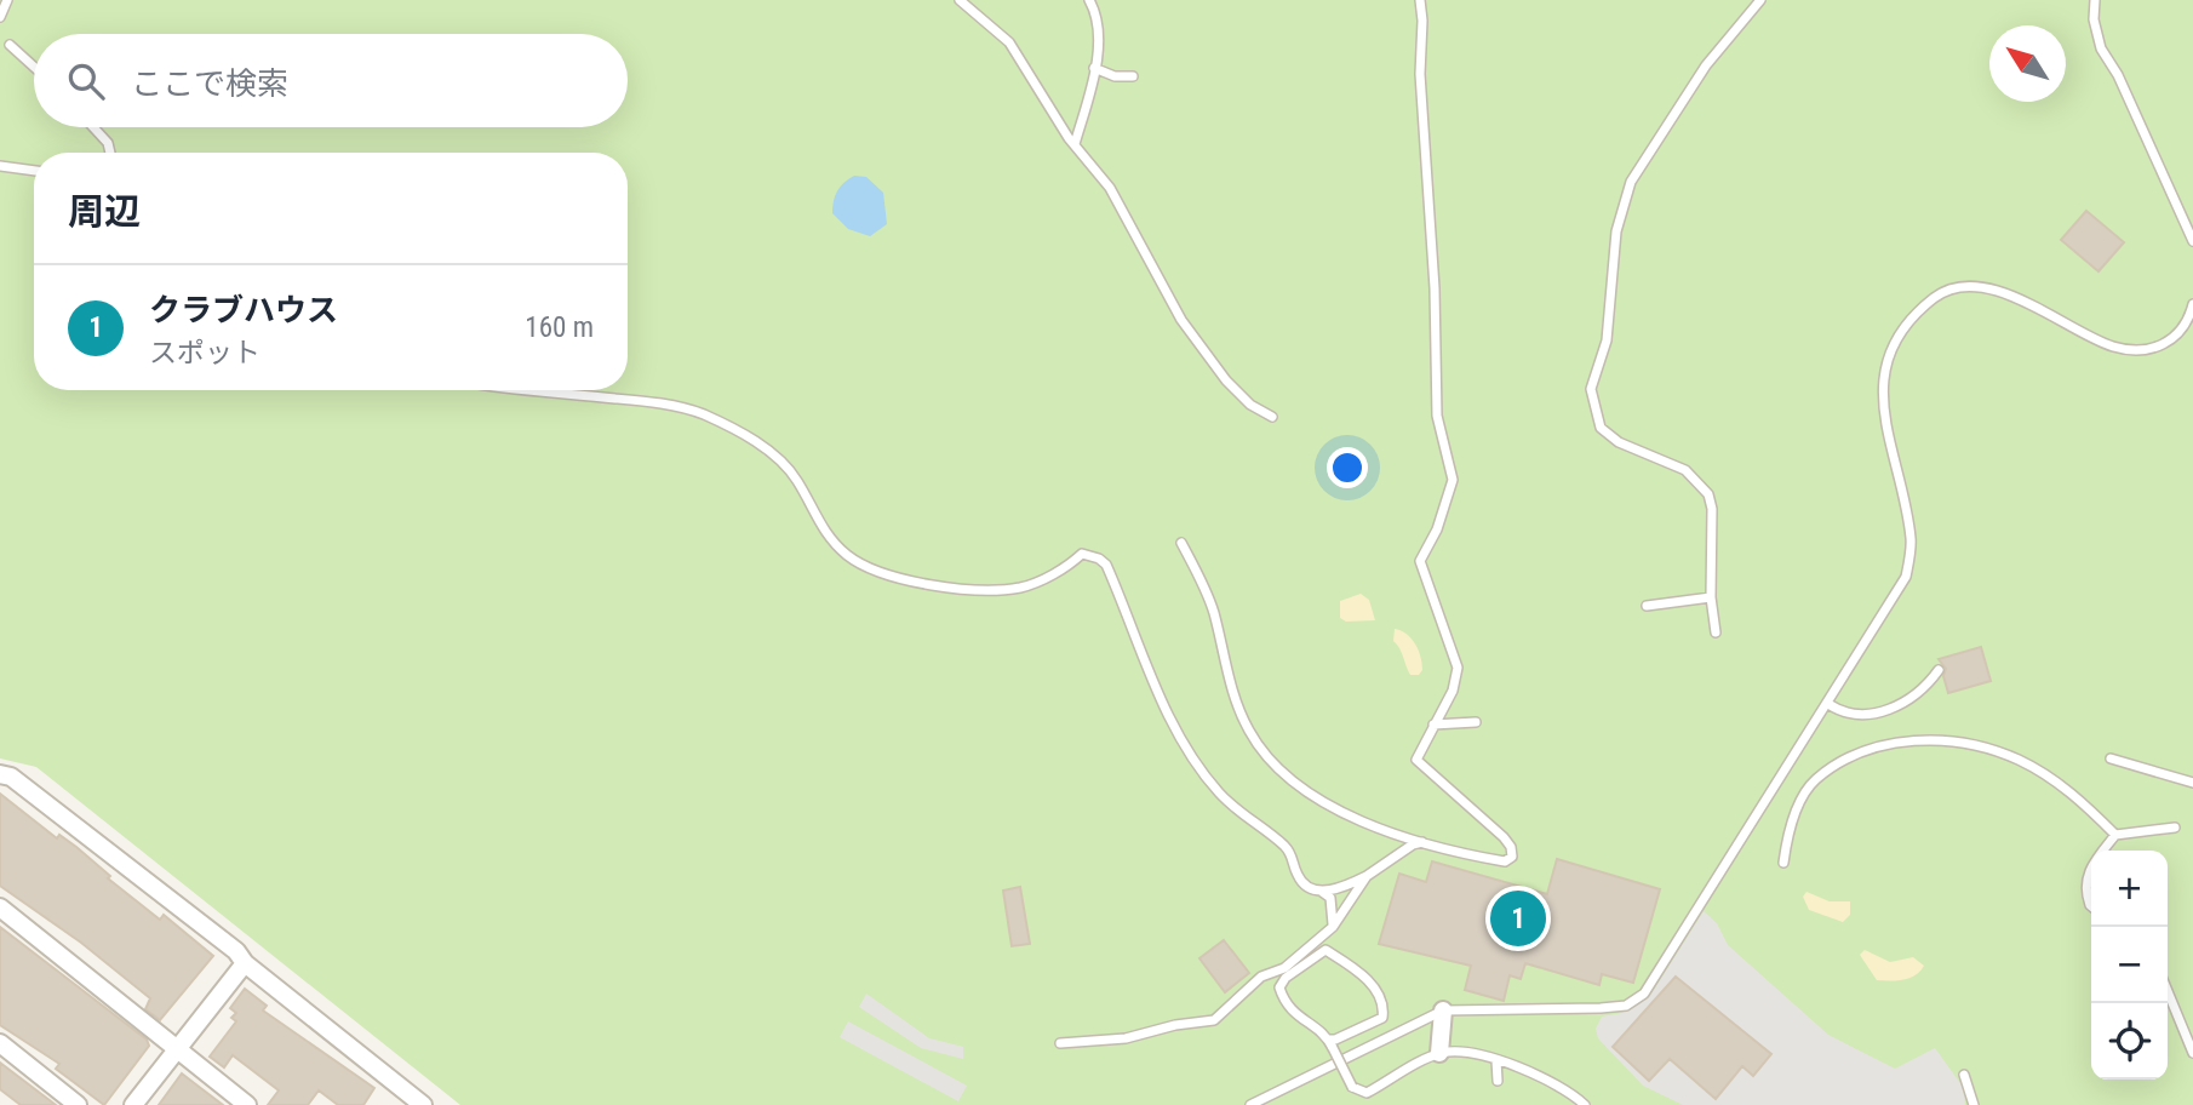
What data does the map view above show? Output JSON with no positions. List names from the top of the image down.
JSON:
{
  "north": "top left",
  "page": {
    "search": "ここで検索",
    "heading": "周辺",
    "list": [
      {
        "mark": "1",
        "name": "クラブハウス",
        "note": "スポット",
        "value": "160 m"
      }
    ],
    "map_buttons": ["+", "−"],
    "pins": "1"
  }
}
